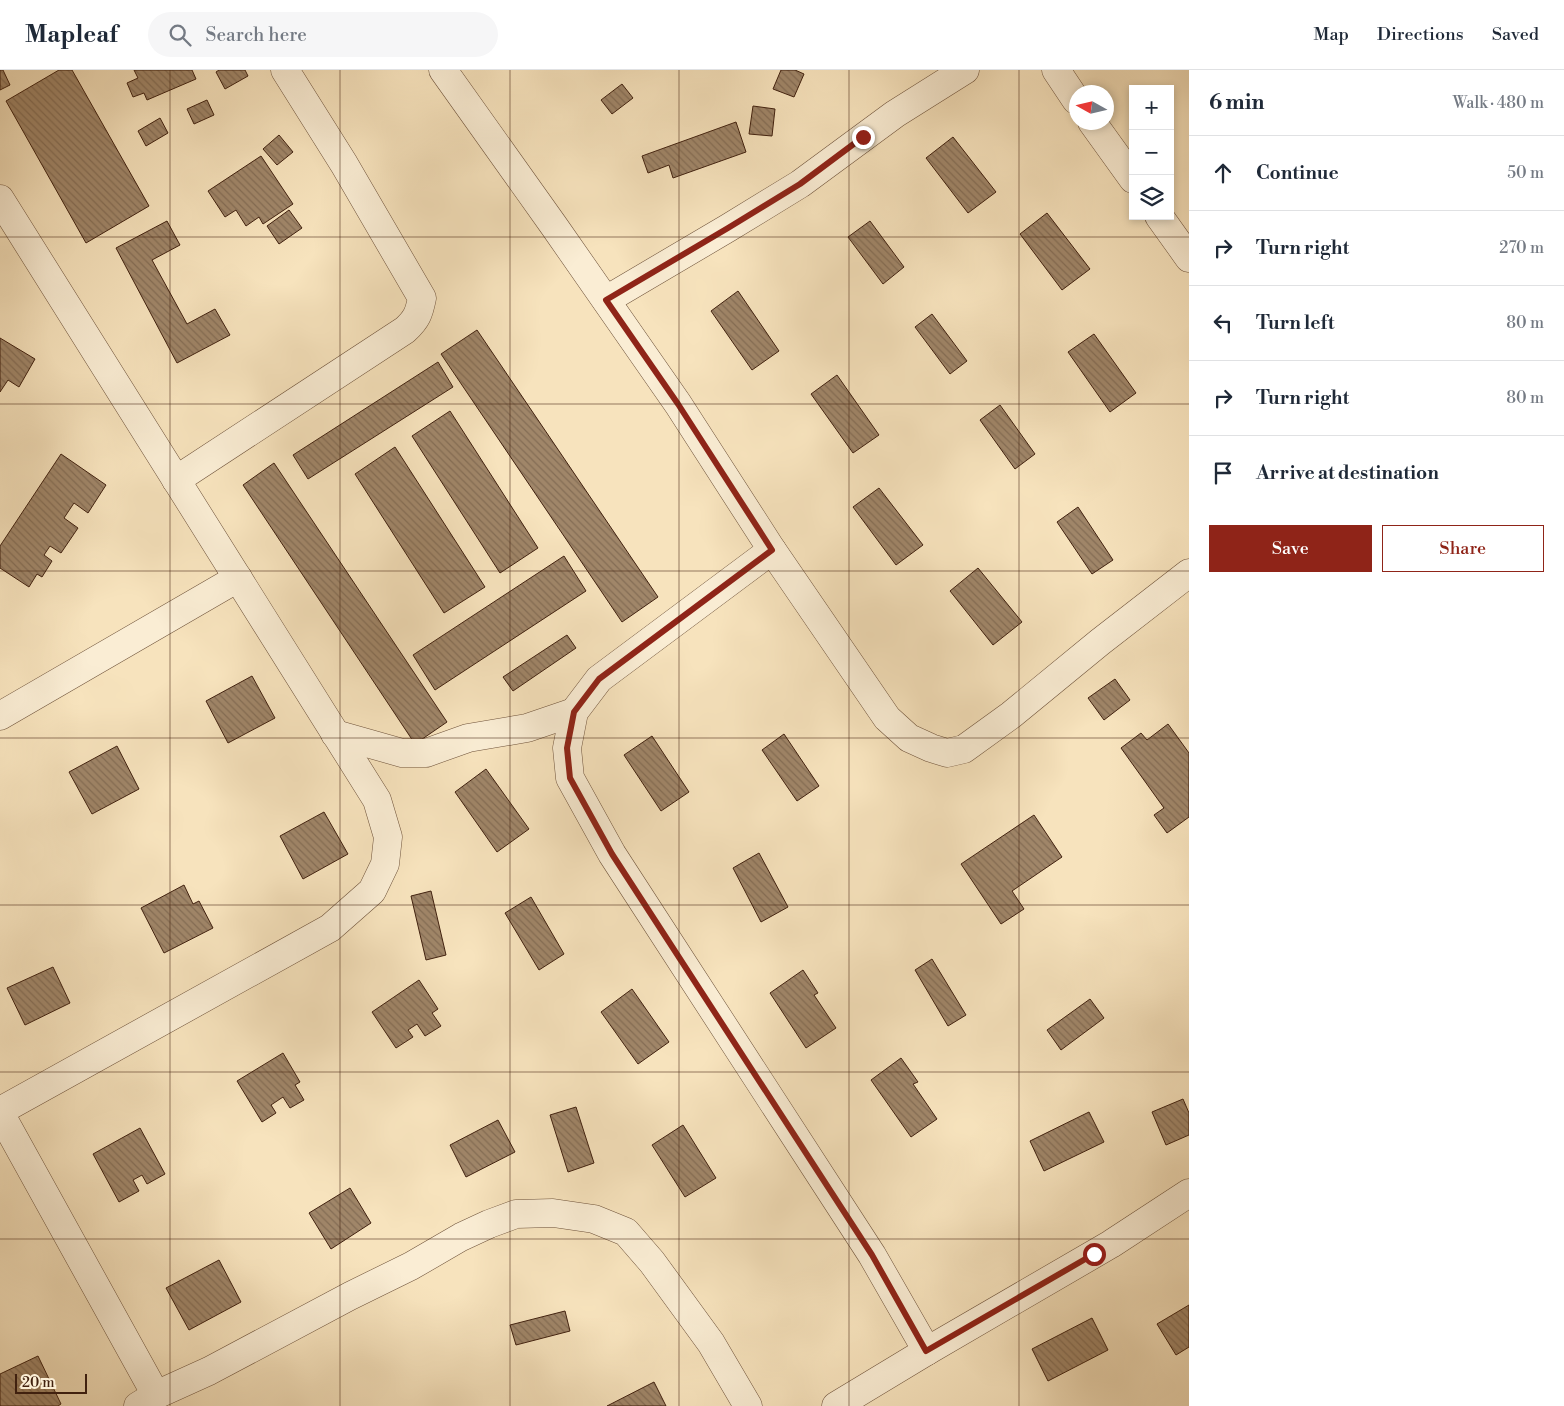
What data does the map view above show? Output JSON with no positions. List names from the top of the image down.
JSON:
{
  "scale_bar": "20 m",
  "north": "left",
  "page": {
    "header": "Mapleaf",
    "search": "Search here",
    "nav": ["Map", "Directions", "Saved"],
    "heading": ["6 min", "Walk · 480 m"],
    "map_buttons": ["+", "−"],
    "list": [
      ["Continue", "50 m"],
      ["Turn right", "270 m"],
      ["Turn left", "80 m"],
      ["Turn right", "80 m"],
      "Arrive at destination"
    ],
    "buttons": ["Save", "Share"],
    "scale": "20 m"
  }
}
